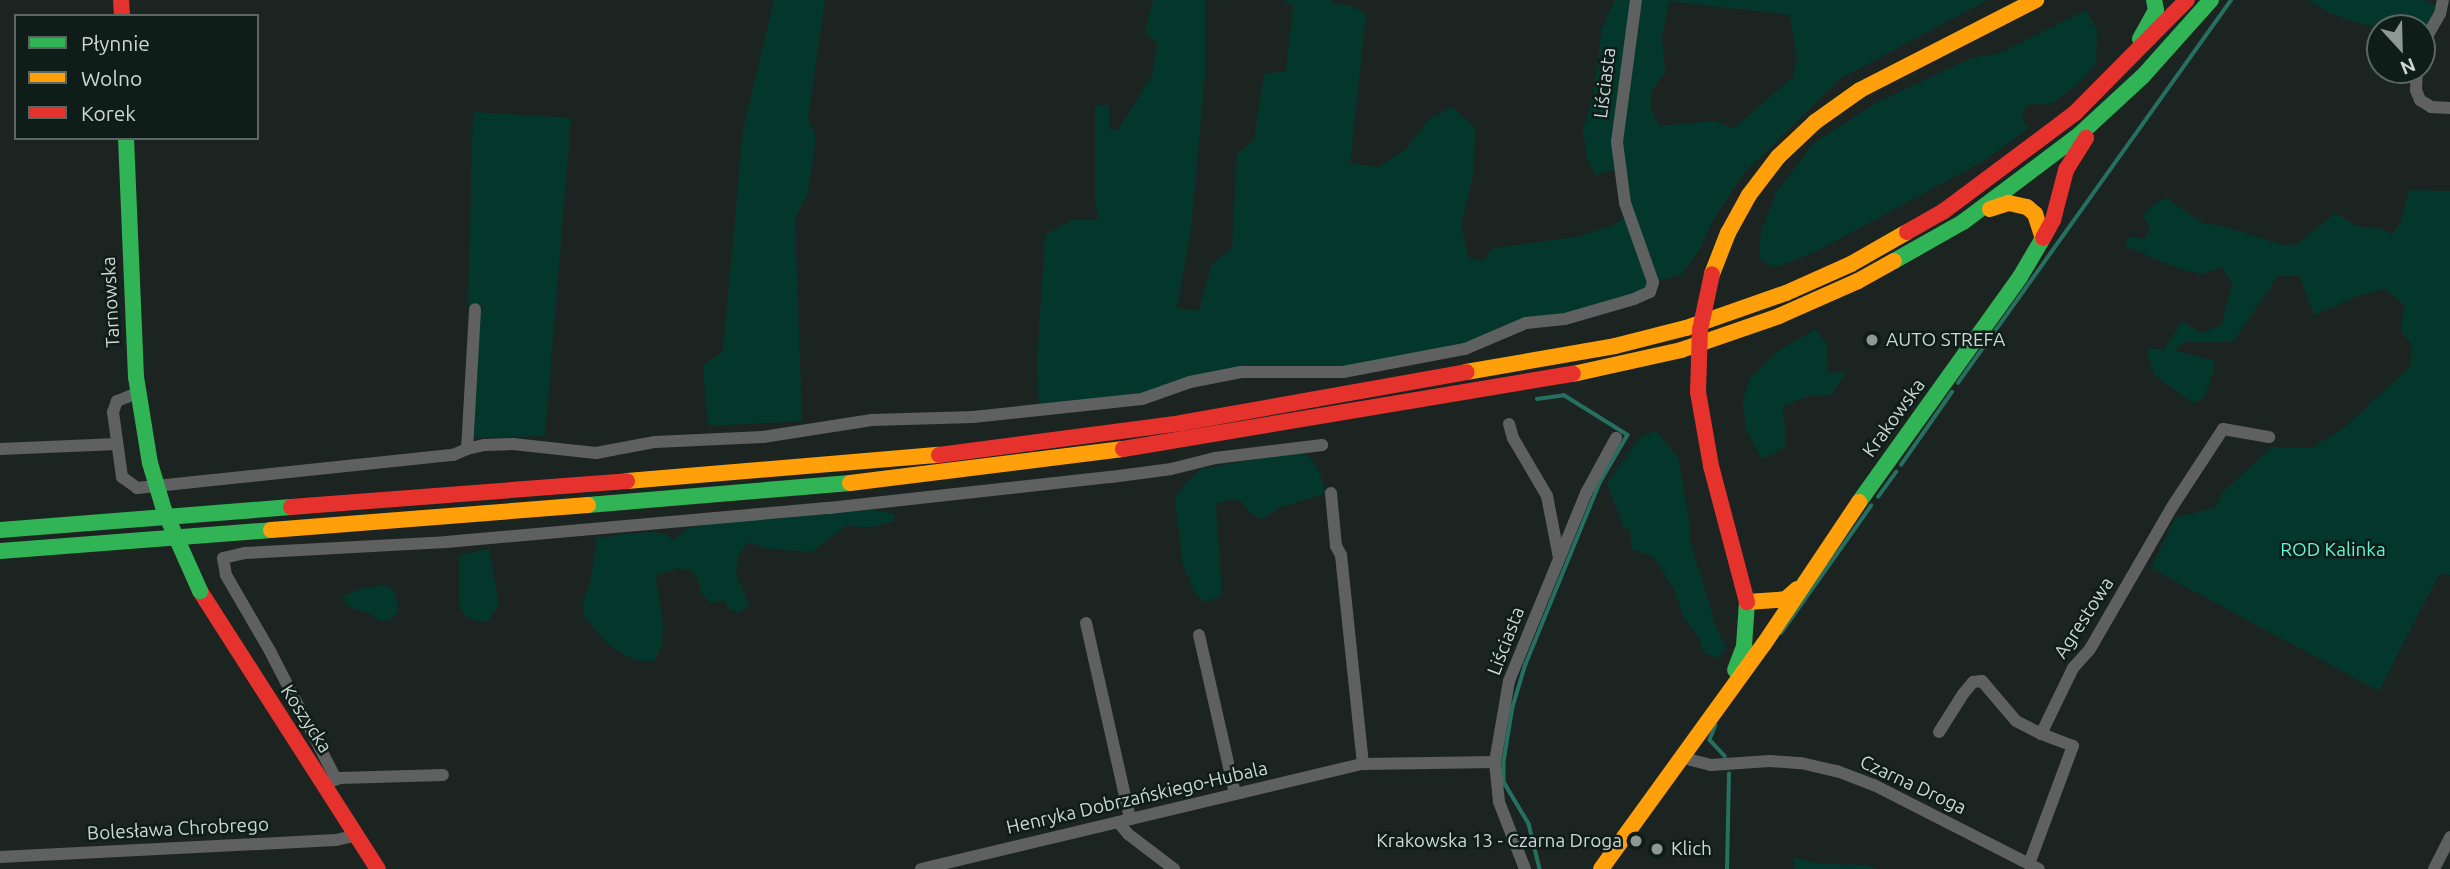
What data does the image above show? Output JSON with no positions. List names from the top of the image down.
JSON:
{
  "streets": {
    "main road": ["Tarnowska", "Krakowska", "Koszycka"],
    "street": [
      "Liściasta",
      "Agrestowa",
      "Czarna Droga",
      "Henryka Dobrzańskiego-Hubala",
      "Bolesława Chrobrego"
    ]
  },
  "crossings": [
    ["Liściasta", "Henryka Dobrzańskiego-Hubala"],
    ["Tarnowska", "Koszycka"],
    ["Krakowska", "Czarna Droga"],
    ["Koszycka", "Bolesława Chrobrego"]
  ],
  "parks": ["ROD Kalinka"],
  "places": ["AUTO STREFA", "Krakowska 13 - Czarna Droga", "Klich"],
  "legend": ["Płynnie", "Wolno", "Korek"],
  "north": "bottom"
}
